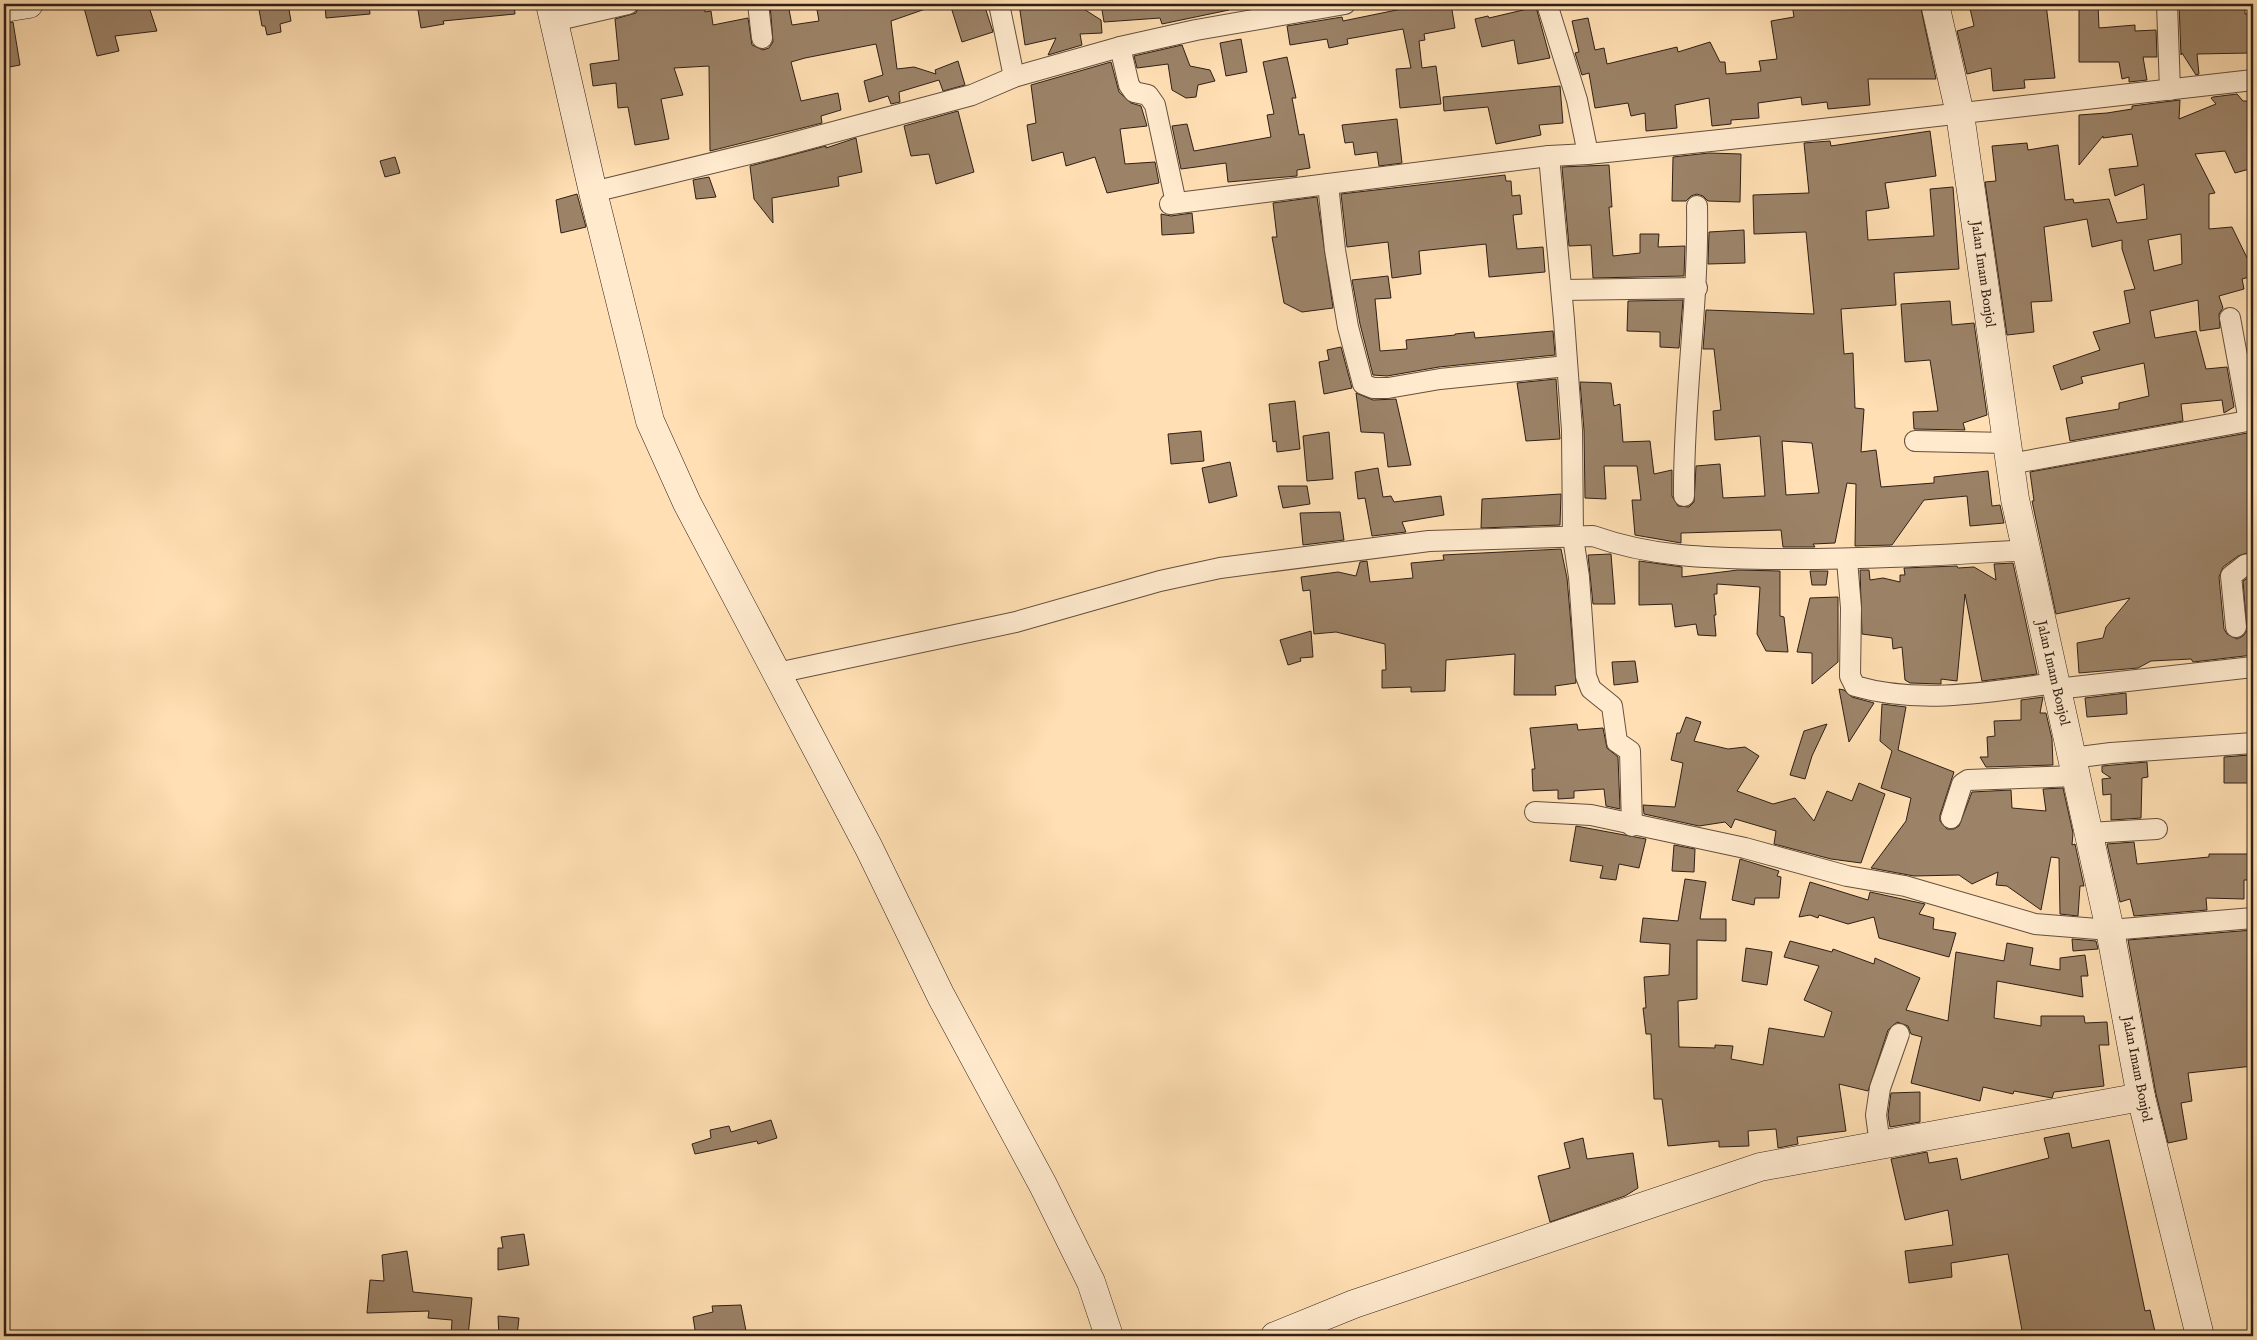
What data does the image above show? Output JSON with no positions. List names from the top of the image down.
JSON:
{
  "streets": {
    "street": ["Jalan Imam Bonjol"]
  }
}
